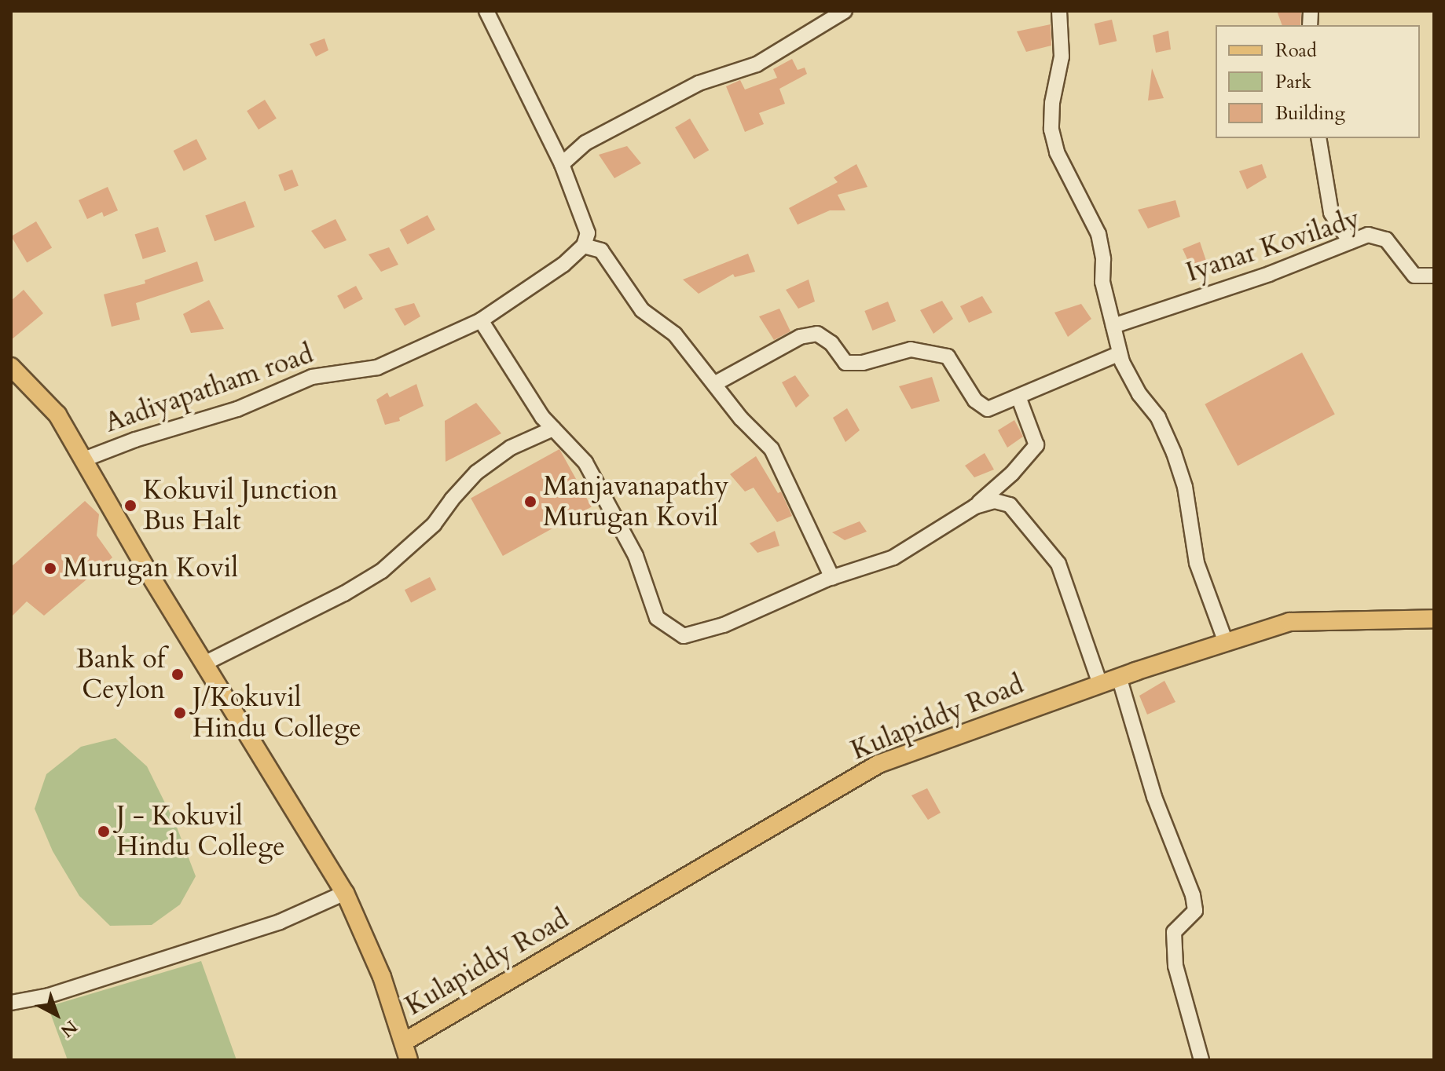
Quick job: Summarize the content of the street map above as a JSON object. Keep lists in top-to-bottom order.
{
  "streets": {
    "main road": ["Kulapiddy Road"],
    "street": ["Iyanar Kovilady", "Aadiyapatham road"]
  },
  "places": [
    "Manjavanapathy Murugan Kovil",
    "Kokuvil Junction Bus Halt",
    "Murugan Kovil",
    "Bank of Ceylon",
    "J/Kokuvil Hindu College",
    "J - Kokuvil Hindu College"
  ],
  "legend": ["Road", "Park", "Building"],
  "north": "bottom right"
}
